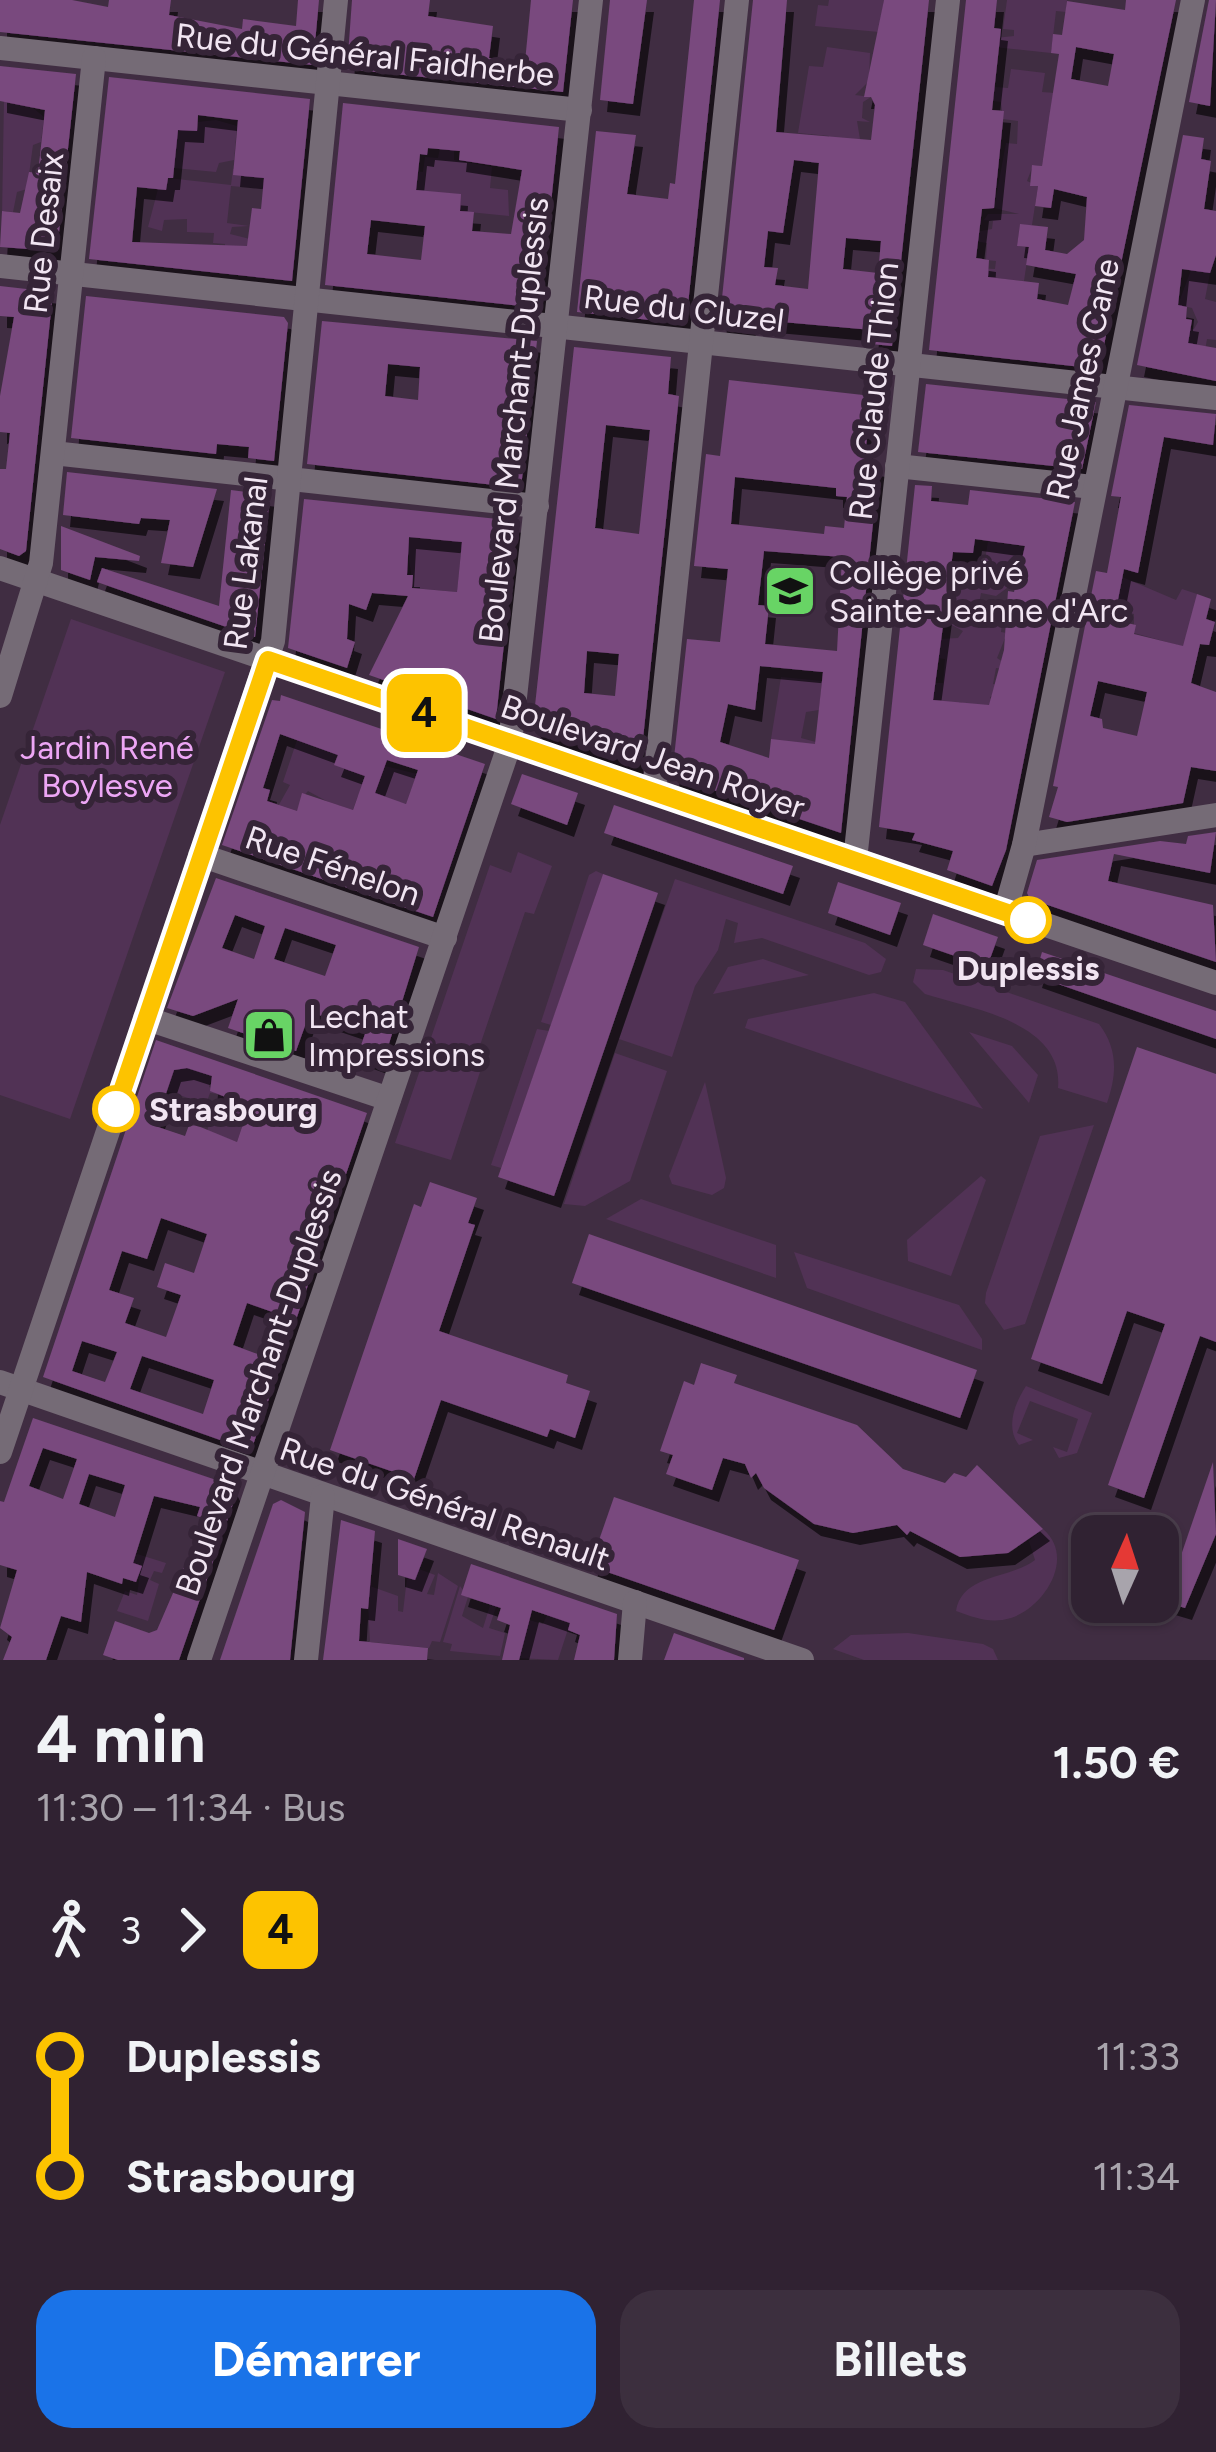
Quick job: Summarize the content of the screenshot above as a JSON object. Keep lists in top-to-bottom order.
{
  "streets": {
    "street": [
      "Rue du Général Faidherbe",
      "Rue Desaix",
      "Rue du Cluzel",
      "Rue James Cane",
      "Rue Claude Thion",
      "Boulevard Marchant-Duplessis",
      "Rue Lakanal",
      "Boulevard Jean Royer",
      "Rue Fénelon",
      "Rue du Général Renault"
    ]
  },
  "crossings": [
    ["Rue du Général Faidherbe", "Rue Desaix"],
    ["Rue du Général Faidherbe", "Boulevard Marchant-Duplessis"],
    ["Rue du Général Faidherbe", "Rue Lakanal"],
    ["Rue Desaix", "Rue du Cluzel"],
    ["Rue Desaix", "Boulevard Jean Royer"],
    ["Rue du Cluzel", "Rue James Cane"],
    ["Rue du Cluzel", "Rue Claude Thion"],
    ["Rue du Cluzel", "Boulevard Marchant-Duplessis"],
    ["Rue du Cluzel", "Rue Lakanal"],
    ["Rue James Cane", "Boulevard Jean Royer"],
    ["Rue Claude Thion", "Boulevard Jean Royer"],
    ["Boulevard Marchant-Duplessis", "Boulevard Jean Royer"],
    ["Boulevard Marchant-Duplessis", "Rue Fénelon"],
    ["Boulevard Marchant-Duplessis", "Rue du Général Renault"],
    ["Rue Lakanal", "Boulevard Jean Royer"],
    ["Rue Lakanal", "Rue Fénelon"],
    ["Rue Lakanal", "Rue du Général Renault"]
  ],
  "parks": ["Jardin René Boylesve"],
  "places": {
    "school or university": ["Collège privé Sainte-Jeanne d'Arc"],
    "other": ["Duplessis", "Strasbourg"],
    "shop": ["Lechat Impressions"]
  },
  "lines": ["bus line 4"],
  "north": "top",
  "page": {
    "on_map": "4",
    "heading": ["4 min", "11:30 – 11:34 · Bus", "1.50 €"],
    "legs": ["3", "4"],
    "list": [
      {
        "name": "Duplessis",
        "value": "11:33"
      },
      {
        "name": "Strasbourg",
        "value": "11:34"
      }
    ],
    "buttons": ["Démarrer", "Billets"]
  }
}
